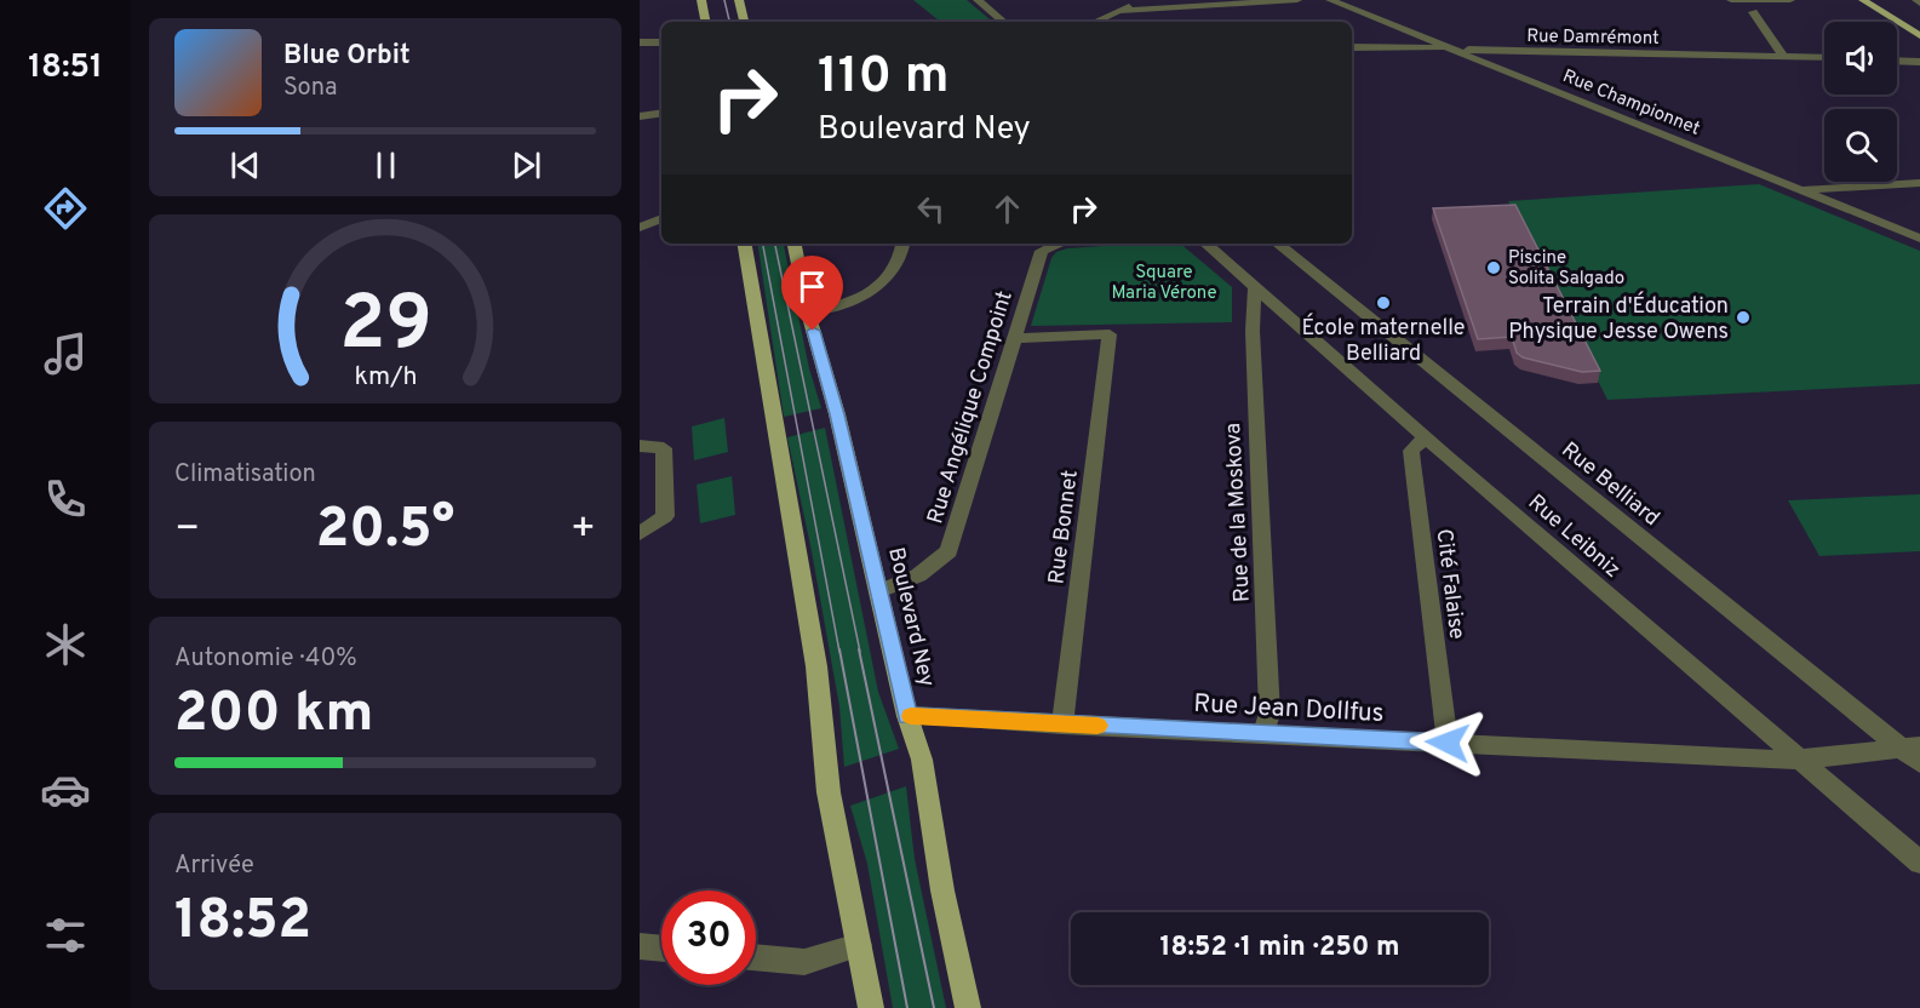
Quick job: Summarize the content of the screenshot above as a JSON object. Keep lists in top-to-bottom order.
{
  "streets": {
    "main road": ["Boulevard Ney"],
    "street": [
      "Rue Damrémont",
      "Rue Championnet",
      "Rue Angélique Compoint",
      "Rue Belliard",
      "Rue de la Moskova",
      "Rue Bonnet",
      "Rue Leibniz",
      "Cité Falaise",
      "Rue Jean Dollfus"
    ]
  },
  "crossings": [
    ["Rue Damrémont", "Rue Championnet"],
    ["Rue Angélique Compoint", "Rue Bonnet"],
    ["Rue Angélique Compoint", "Boulevard Ney"],
    ["Rue Belliard", "Rue Jean Dollfus"],
    ["Rue de la Moskova", "Rue Leibniz"],
    ["Rue de la Moskova", "Rue Jean Dollfus"],
    ["Rue Bonnet", "Rue Jean Dollfus"],
    ["Rue Leibniz", "Cité Falaise"],
    ["Rue Leibniz", "Rue Jean Dollfus"],
    ["Cité Falaise", "Rue Jean Dollfus"],
    ["Boulevard Ney", "Rue Jean Dollfus"]
  ],
  "parks": ["Square Maria Vérone"],
  "places": ["Piscine Solita Salgado", "École maternelle Belliard", "Terrain d'Éducation Physique Jesse Owens"],
  "page": {
    "tabs": "18:51",
    "turn": ["110 m", "Boulevard Ney"],
    "song": ["Blue Orbit", "Sona"],
    "tile": [
      "Climatisation",
      ["Autonomie · 40%", "200 km"],
      ["Arrivée", "18:52"]
    ],
    "heat": ["−", "20.5°", "+"],
    "limit": "30",
    "trip": "18:52 · 1 min · 250 m",
    "gauge": ["29", "km/h"]
  }
}
